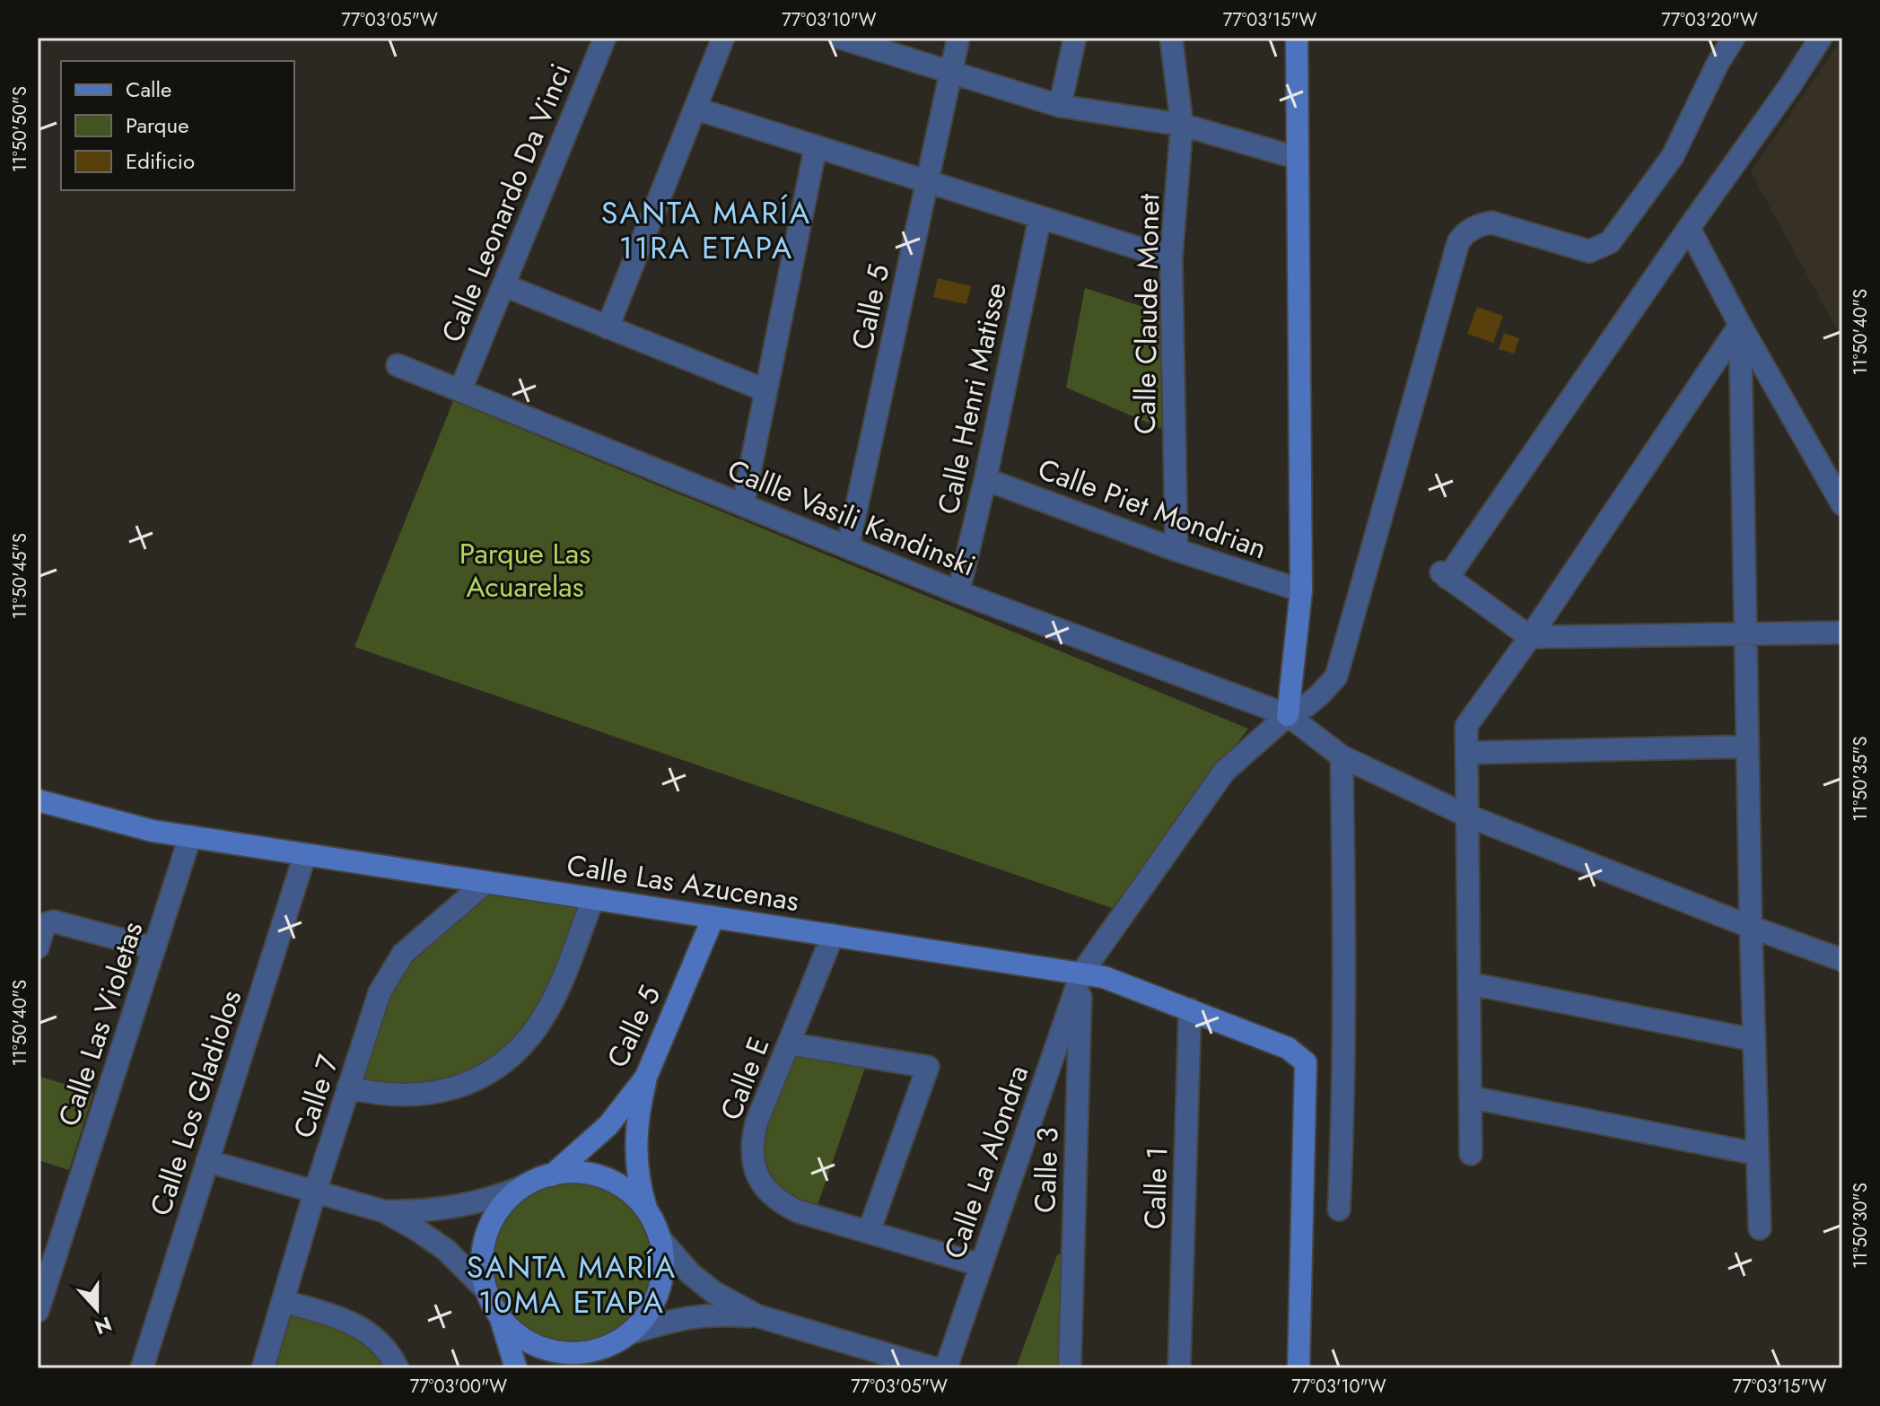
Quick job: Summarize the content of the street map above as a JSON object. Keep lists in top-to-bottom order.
{
  "streets": {
    "street": [
      "Calle Leonardo Da Vinci",
      "Calle 5",
      "Calle Claude Monet",
      "Calle Henri Matisse",
      "Calle Piet Mondrian",
      "Callle Vasili Kandinski",
      "Calle Las Azucenas",
      "Calle Las Violetas",
      "Calle E",
      "Calle 7",
      "Calle Los Gladiolos",
      "Calle La Alondra",
      "Calle 3",
      "Calle 1"
    ]
  },
  "crossings": [
    ["Calle Leonardo Da Vinci", "Callle Vasili Kandinski"],
    ["Calle 5", "Callle Vasili Kandinski"],
    ["Calle 5", "Calle Las Azucenas"],
    ["Calle Claude Monet", "Calle Piet Mondrian"],
    ["Calle Henri Matisse", "Calle Piet Mondrian"],
    ["Calle Henri Matisse", "Callle Vasili Kandinski"],
    ["Callle Vasili Kandinski", "Calle La Alondra"],
    ["Calle Las Azucenas", "Calle Las Violetas"],
    ["Calle Las Azucenas", "Calle E"],
    ["Calle Las Azucenas", "Calle 7"],
    ["Calle Las Azucenas", "Calle Los Gladiolos"],
    ["Calle Las Azucenas", "Calle La Alondra"],
    ["Calle Las Azucenas", "Calle 3"],
    ["Calle Las Azucenas", "Calle 1"],
    ["Calle E", "Calle La Alondra"],
    ["Calle La Alondra", "Calle 3"]
  ],
  "districts": ["SANTA MARÍA 11RA ETAPA", "SANTA MARÍA 10MA ETAPA"],
  "parks": ["Parque Las Acuarelas"],
  "legend": ["Calle", "Parque", "Edificio"],
  "north": "bottom",
  "coordinates": [
    "77°03'05\"W",
    "77°03'10\"W",
    "77°03'15\"W",
    "77°03'20\"W",
    "11°50'50\"S",
    "11°50'40\"S",
    "11°50'45\"S",
    "11°50'35\"S",
    "11°50'30\"S",
    "77°03'00\"W"
  ]
}
